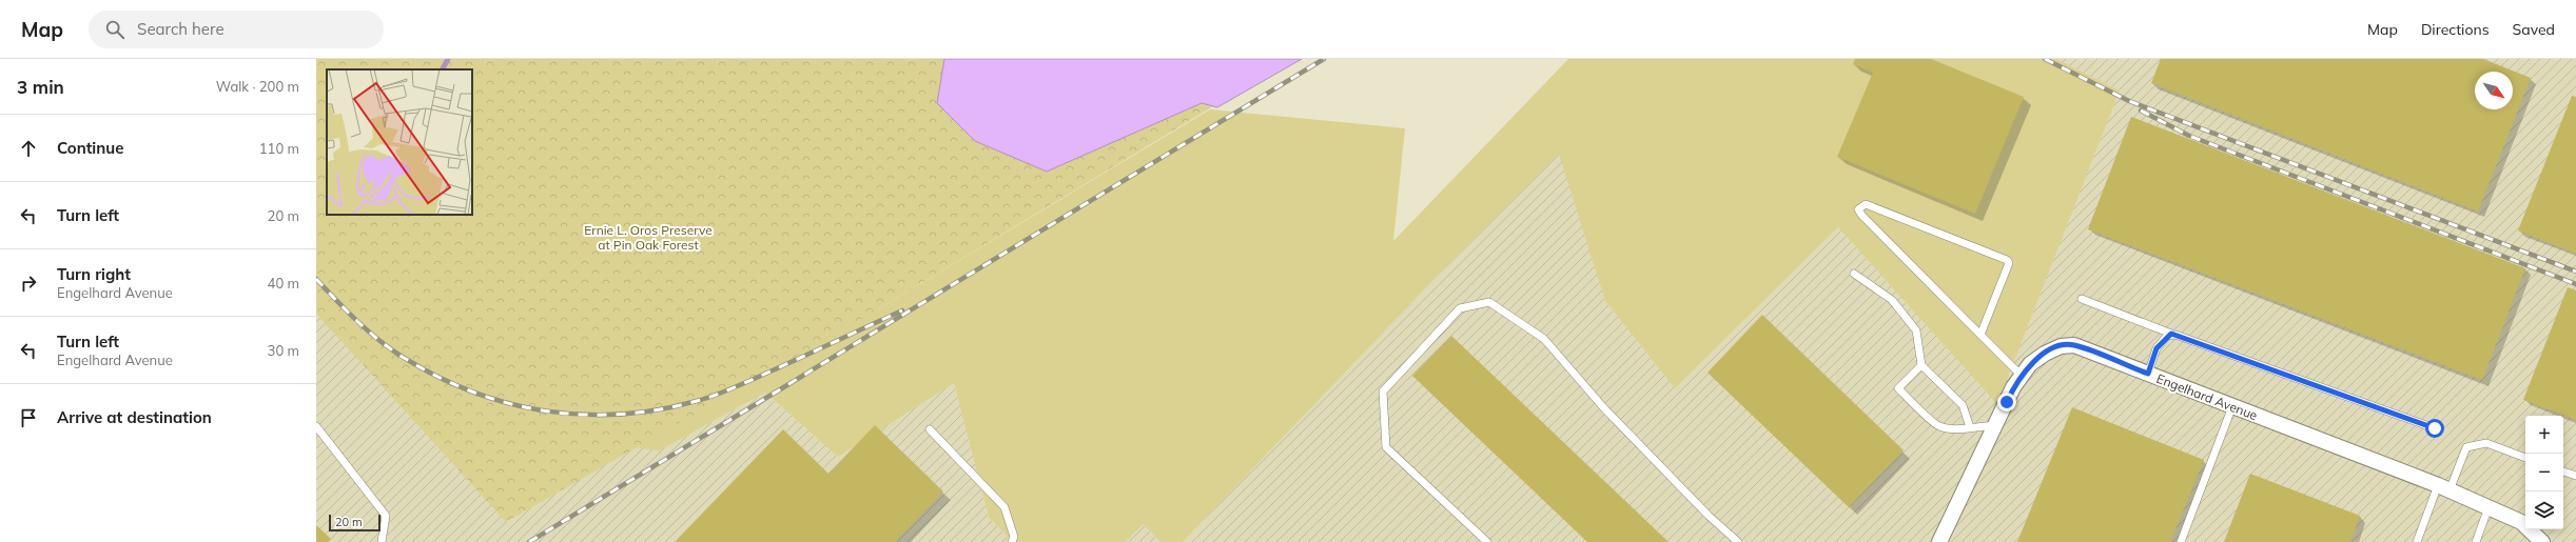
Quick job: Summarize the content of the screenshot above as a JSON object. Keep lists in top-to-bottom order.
{
  "streets": {
    "street": ["Engelhard Avenue"]
  },
  "parks": ["Ernie L. Oros Preserve at Pin Oak Forest"],
  "scale_bar": "20 m",
  "north": "bottom right",
  "page": {
    "header": "Map",
    "search": "Search here",
    "nav": ["Map", "Directions", "Saved"],
    "heading": ["3 min", "Walk · 200 m"],
    "list": [
      ["Continue", "110 m"],
      ["Turn left", "20 m"],
      ["Turn right", "Engelhard Avenue", "40 m"],
      ["Turn left", "Engelhard Avenue", "30 m"],
      "Arrive at destination"
    ],
    "map_buttons": ["+", "−"],
    "scale": "20 m"
  }
}
